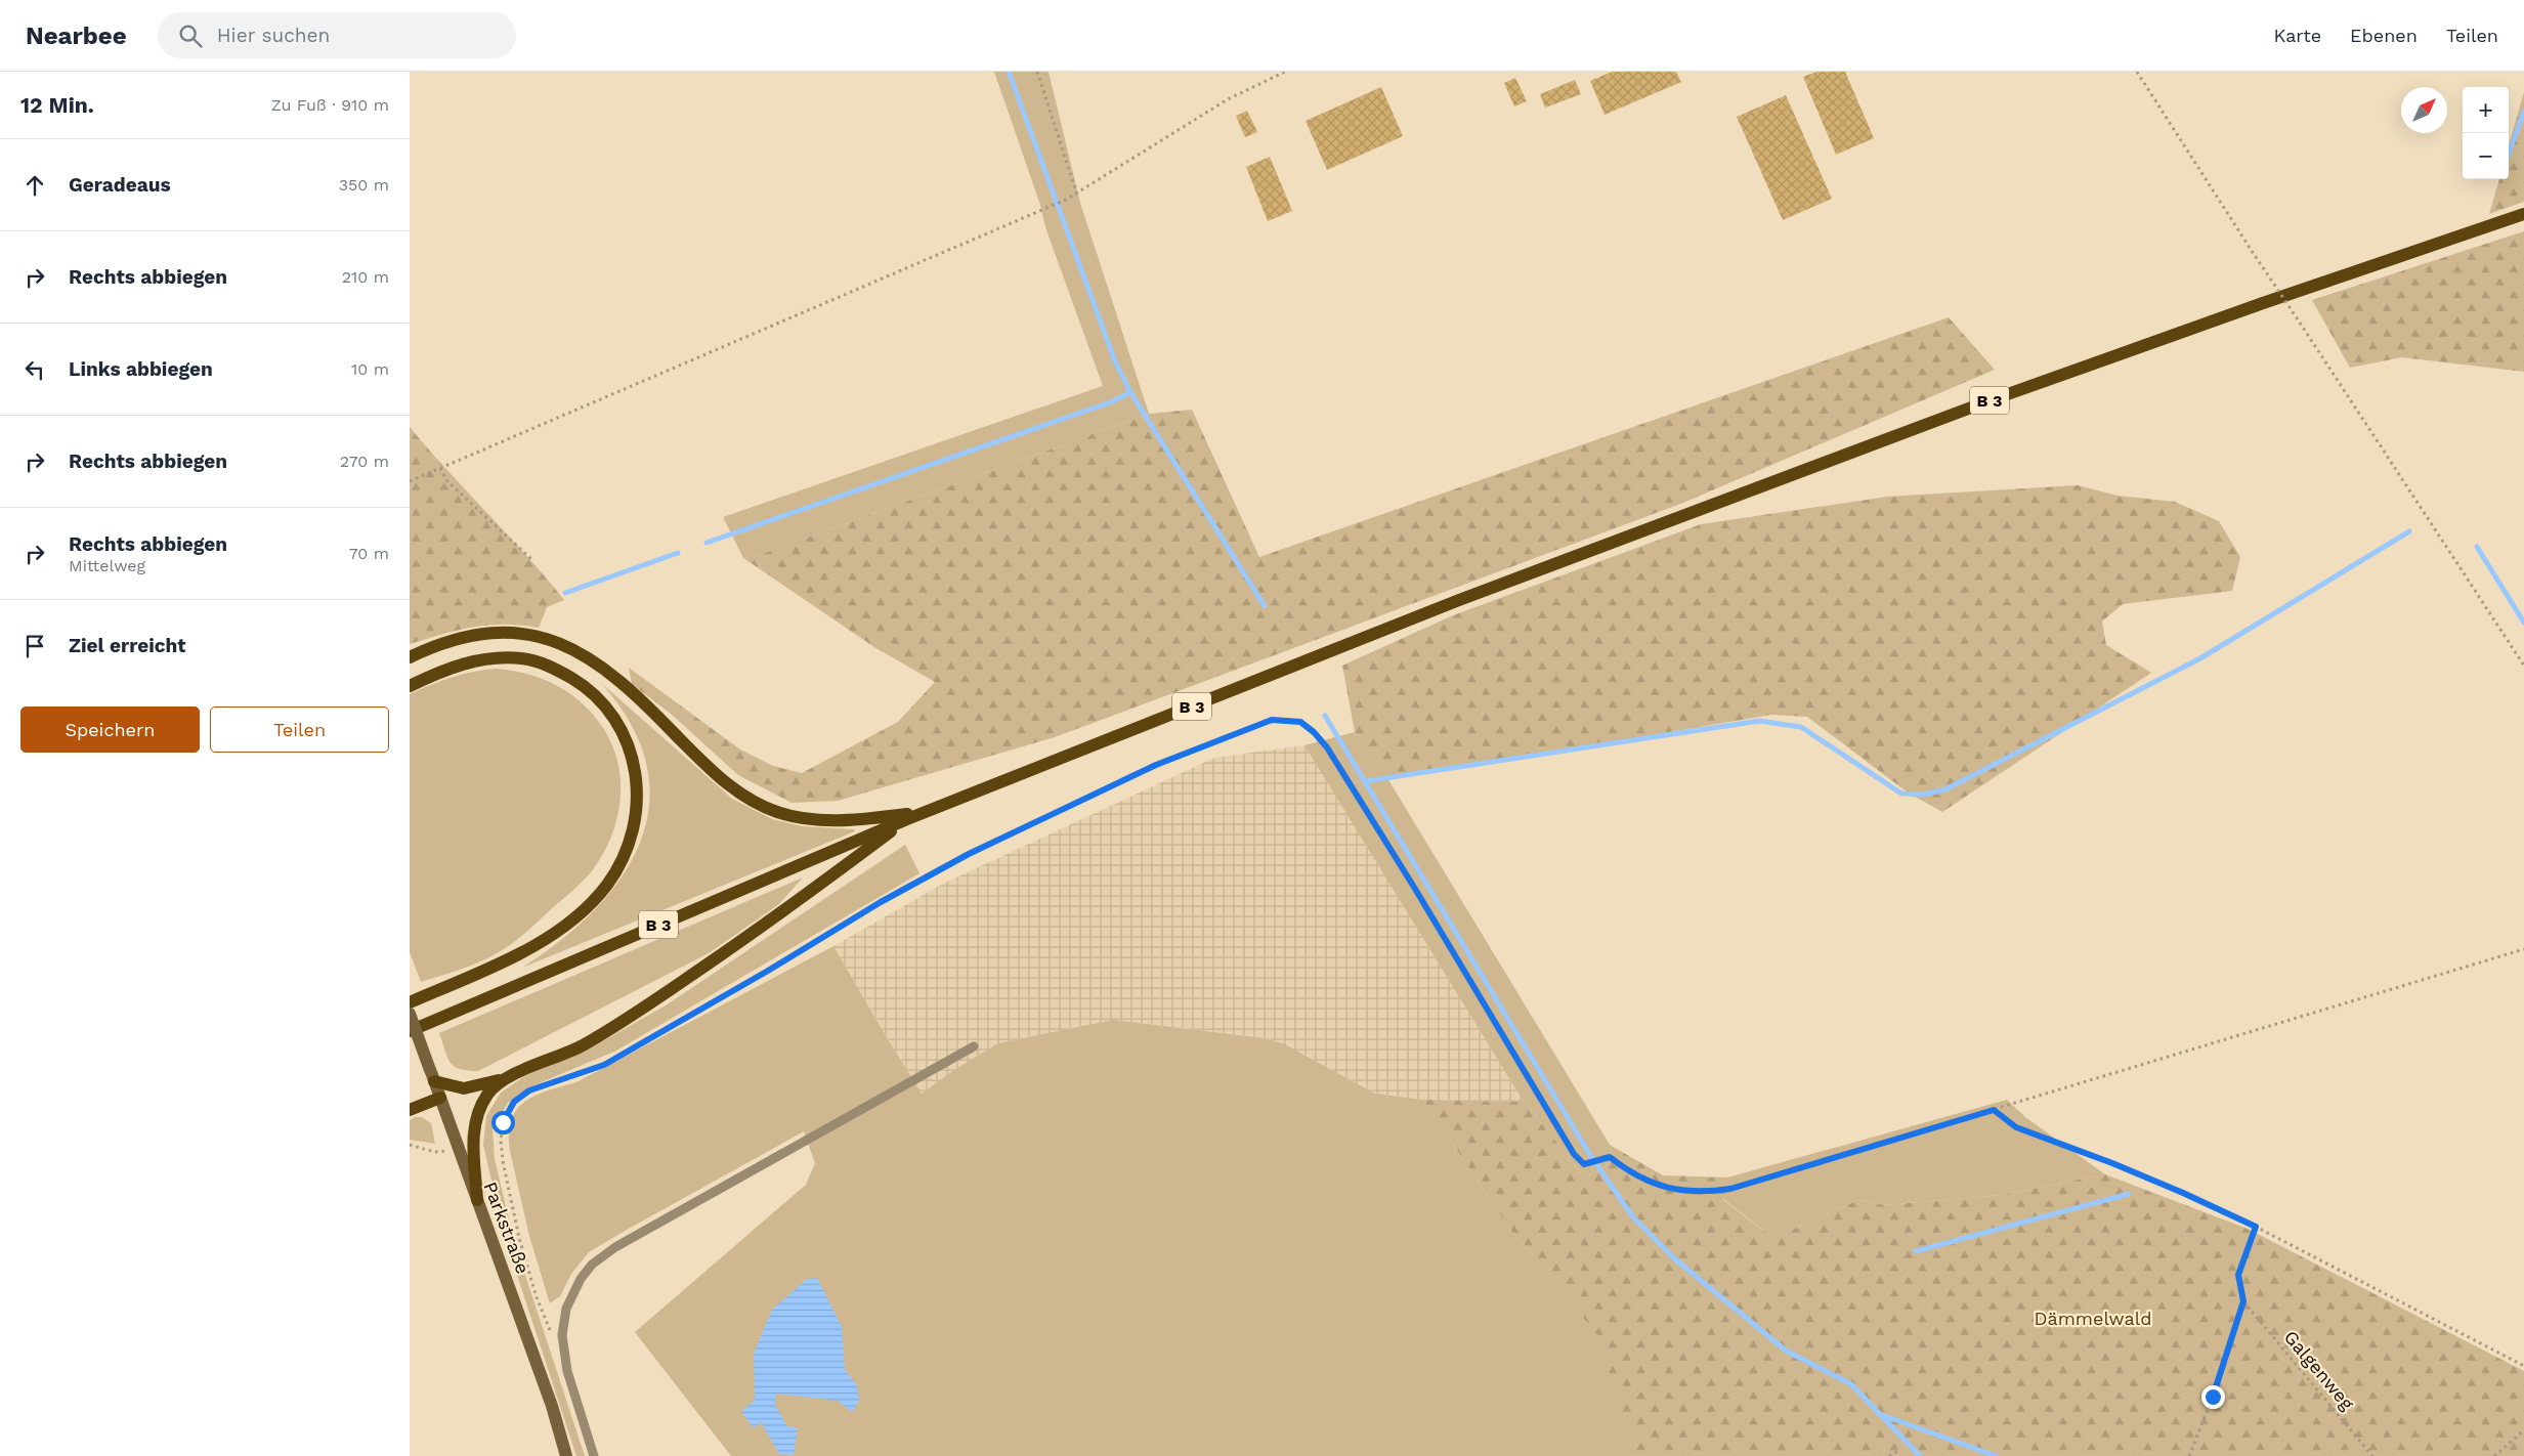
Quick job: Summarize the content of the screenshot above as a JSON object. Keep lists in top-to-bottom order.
{
  "streets": {
    "main road": ["B 3"],
    "street": ["Parkstraße"],
    "path": ["Galgenweg"]
  },
  "parks": ["Dämmelwald"],
  "north": "top right",
  "page": {
    "header": "Nearbee",
    "search": "Hier suchen",
    "nav": ["Karte", "Ebenen", "Teilen"],
    "heading": ["12 Min.", "Zu Fuß · 910 m"],
    "map_buttons": ["+", "−"],
    "list": [
      ["Geradeaus", "350 m"],
      ["Rechts abbiegen", "210 m"],
      ["Links abbiegen", "10 m"],
      ["Rechts abbiegen", "270 m"],
      ["Rechts abbiegen", "Mittelweg", "70 m"],
      "Ziel erreicht"
    ],
    "buttons": ["Speichern", "Teilen"]
  }
}
